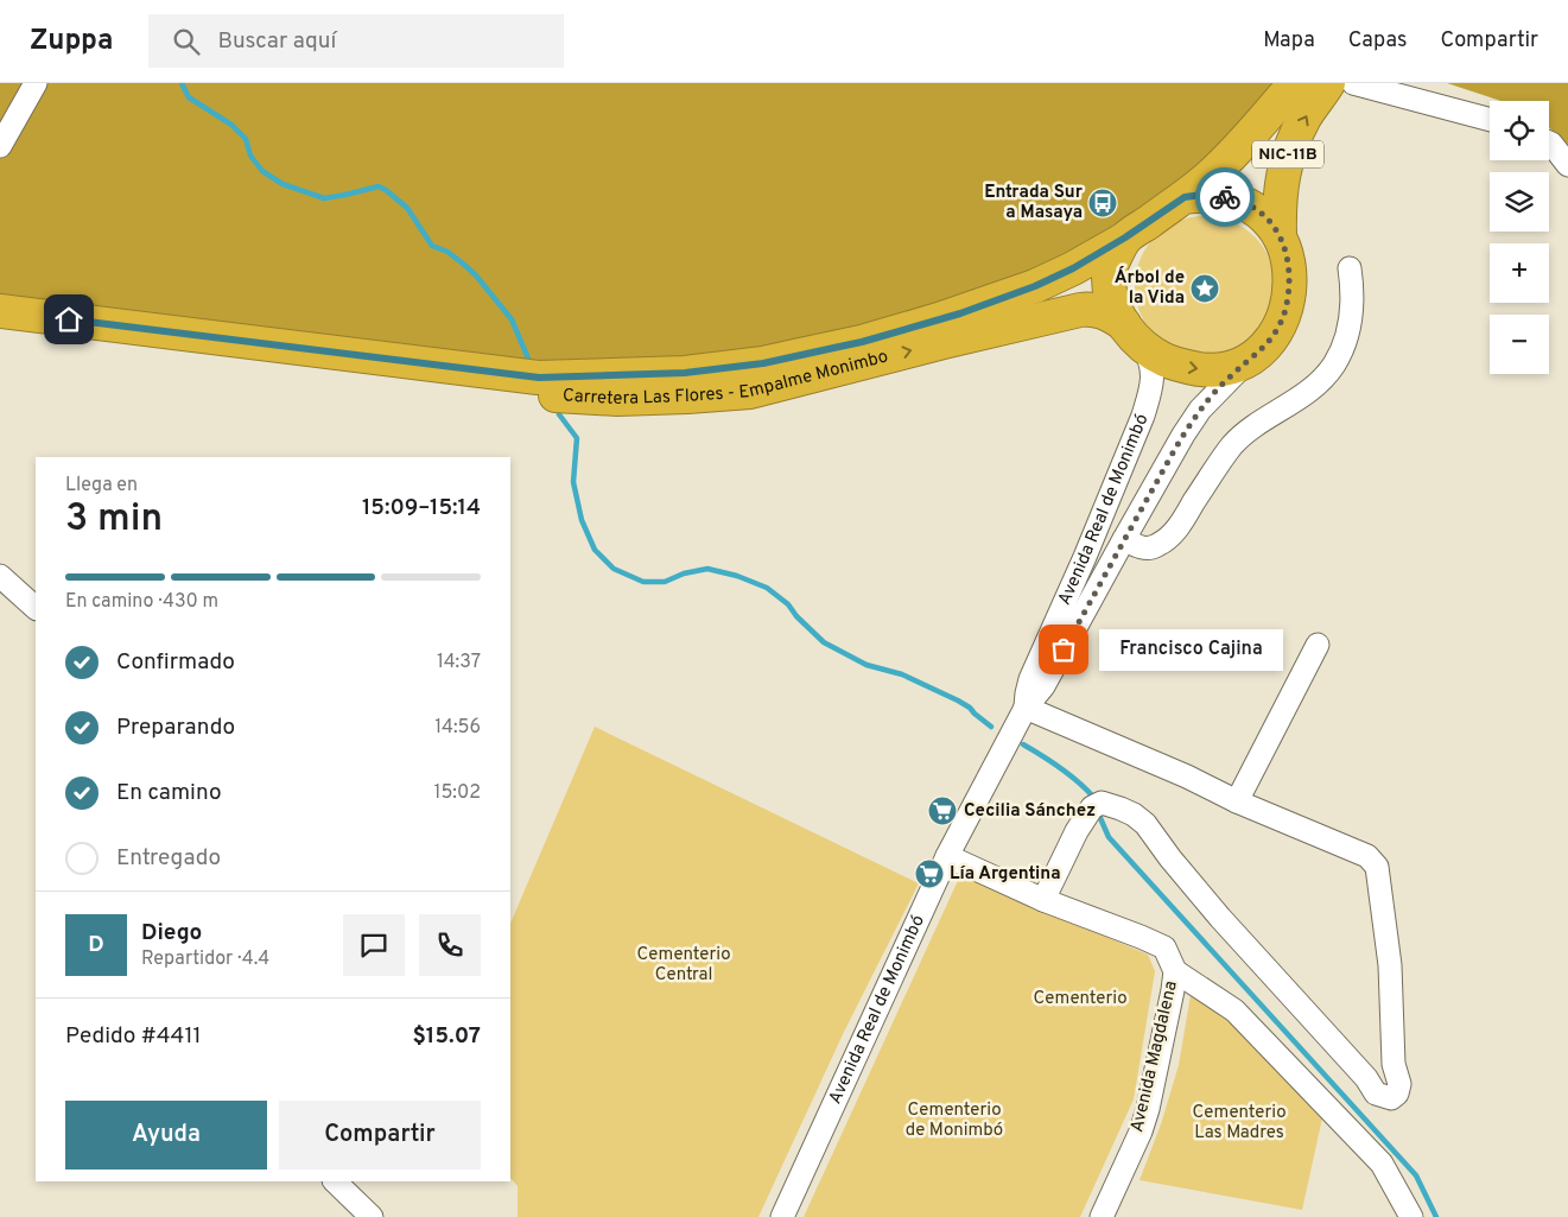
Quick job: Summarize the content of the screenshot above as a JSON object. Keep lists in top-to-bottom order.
{
  "streets": {
    "highway": ["NIC-11B", "Carretera Las Flores - Empalme Monimbo"],
    "street": ["Avenida Real de Monimbó", "Avenida Magdalena"]
  },
  "crossings": [
    ["NIC-11B", "Carretera Las Flores - Empalme Monimbo"],
    ["NIC-11B", "Avenida Real de Monimbó"],
    ["Carretera Las Flores - Empalme Monimbo", "Avenida Real de Monimbó"],
    ["Avenida Real de Monimbó", "Avenida Magdalena"]
  ],
  "parks": [
    "Cementerio Central",
    "Cementerio",
    "Cementerio de Monimbó",
    "Cementerio Las Madres"
  ],
  "places": {
    "bus stop": ["Entrada Sur a Masaya"],
    "place": ["Árbol de la Vida"],
    "other": ["Francisco Cajina"],
    "supermarket": ["Cecilia Sánchez", "Lía Argentina"]
  },
  "page": {
    "header": "Zuppa",
    "search": "Buscar aquí",
    "nav": ["Mapa", "Capas", "Compartir"],
    "map_buttons": ["+", "−"],
    "heading": ["3 min", "Llega en", "15:09–15:14"],
    "panel": [
      "Diego",
      "Repartidor · 4.4",
      "Pedido #4411",
      "$15.07"
    ],
    "bar": "En camino · 430 m",
    "bubble": "Francisco Cajina",
    "list": [
      ["Confirmado", "14:37"],
      ["Preparando", "14:56"],
      ["En camino", "15:02"],
      "Entregado"
    ],
    "round": "D",
    "buttons": ["Ayuda", "Compartir"]
  }
}
